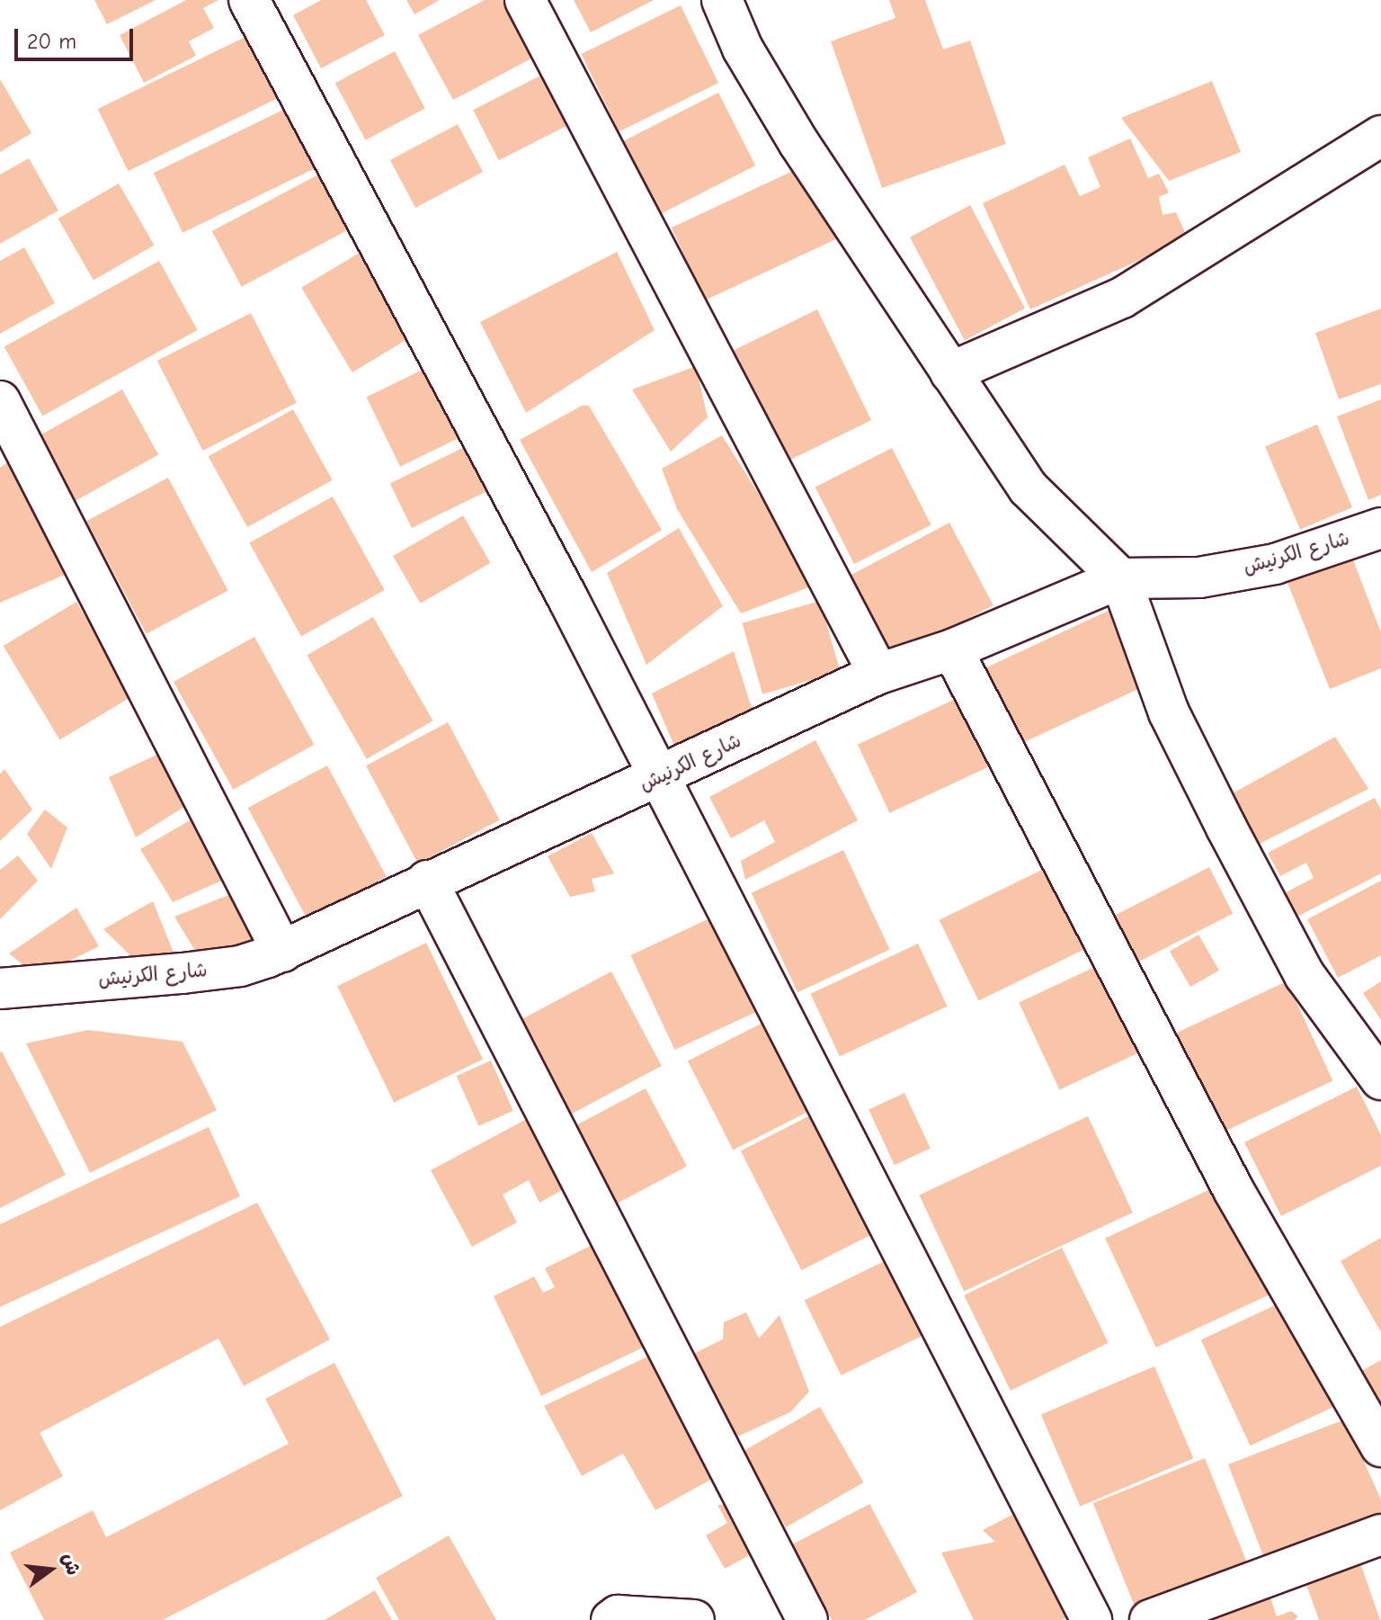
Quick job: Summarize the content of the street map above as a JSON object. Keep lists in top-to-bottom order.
{
  "streets": {
    "street": ["شارع الكرنيش"]
  },
  "scale_bar": "20 m",
  "north": "right"
}
